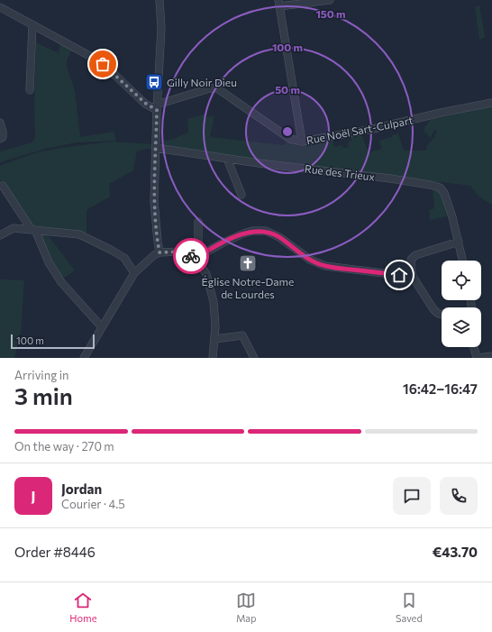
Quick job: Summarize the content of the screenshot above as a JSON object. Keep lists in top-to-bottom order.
{
  "streets": {
    "street": ["Rue Noël Sart-Culpart", "Rue des Trieux"]
  },
  "places": {
    "bus stop": ["Gilly Noir Dieu"],
    "church": ["Église Notre-Dame de Lourdes"]
  },
  "scale_bar": "100 m",
  "page": {
    "scale": "100 m",
    "heading": ["3 min", "Arriving in", "16:42–16:47"],
    "panel": [
      "Jordan",
      "Courier · 4.5",
      "Order #8446",
      "€43.70"
    ],
    "bar": "On the way · 270 m",
    "round": "J",
    "tabs": ["Home", "Map", "Saved"]
  },
  "rings": ["150 m", "100 m", "50 m"]
}
